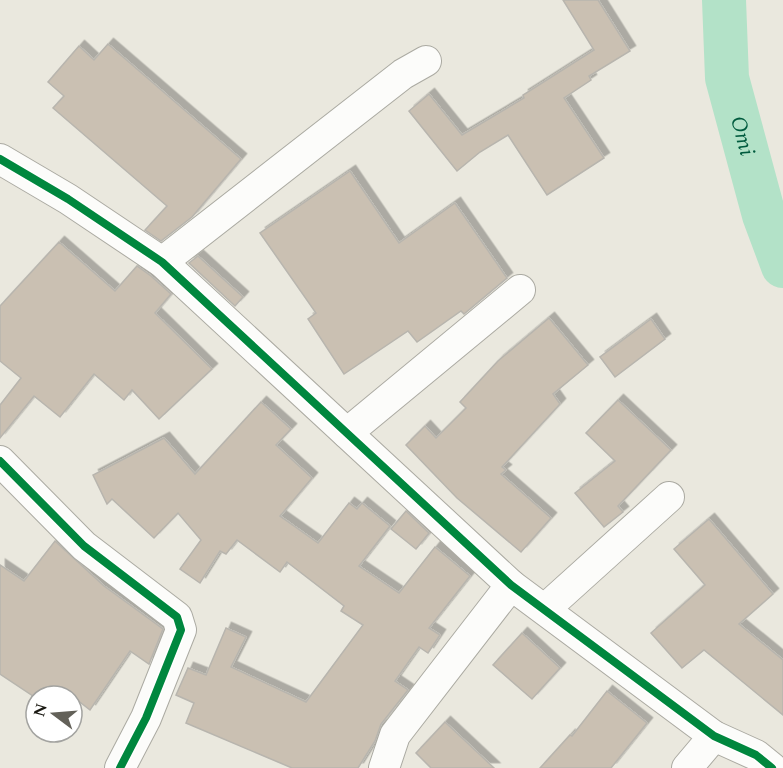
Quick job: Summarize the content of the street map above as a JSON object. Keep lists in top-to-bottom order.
{
  "water": ["Omi"],
  "north": "left"
}
